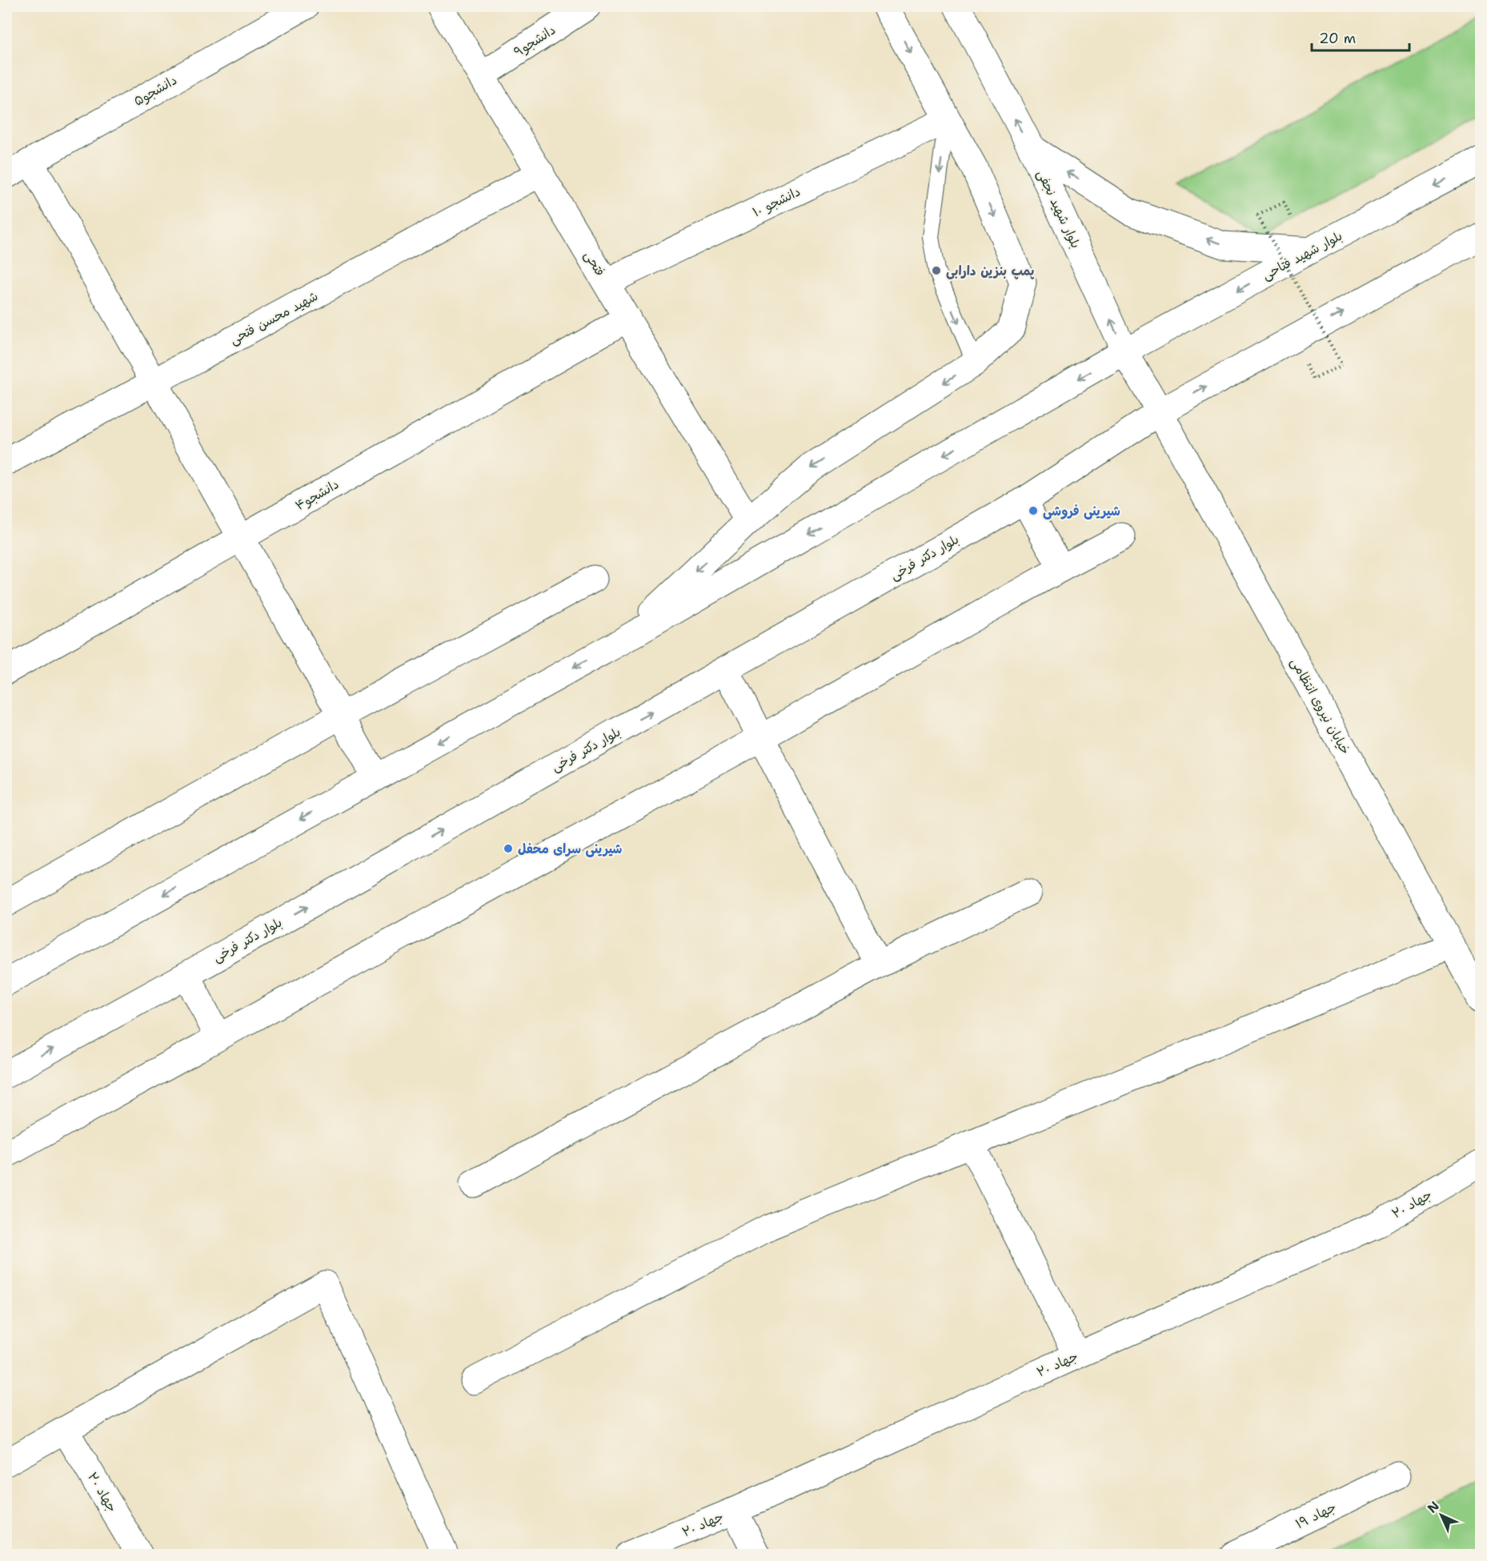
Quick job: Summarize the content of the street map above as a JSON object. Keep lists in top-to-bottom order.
{
  "streets": {
    "street": [
      "دانشجو۹",
      "دانشجو۵",
      "دانشجو ۱۰",
      "بلوار شهید نجفی",
      "بلوار شهید فتاحی",
      "فتحی",
      "شهید محسن فتحی",
      "دانشجو۴",
      "بلوار دکتر فرخی",
      "خیابان نیروی انتظامی",
      "جهاد ۲۰",
      "جهاد ۱۹"
    ]
  },
  "crossings": [
    ["دانشجو۹", "فتحی"],
    ["دانشجو ۱۰", "فتحی"],
    ["بلوار شهید نجفی", "بلوار شهید فتاحی"],
    ["بلوار شهید نجفی", "بلوار دکتر فرخی"],
    ["بلوار شهید نجفی", "خیابان نیروی انتظامی"],
    ["فتحی", "شهید محسن فتحی"],
    ["فتحی", "دانشجو۴"],
    ["بلوار دکتر فرخی", "خیابان نیروی انتظامی"]
  ],
  "one_way": ["بلوار شهید نجفی"],
  "places": ["پمپ بنزین دارابى", "شیرینی فروشی", "شیرینی سرای محفل"],
  "scale_bar": "20 m",
  "north": "top left"
}
